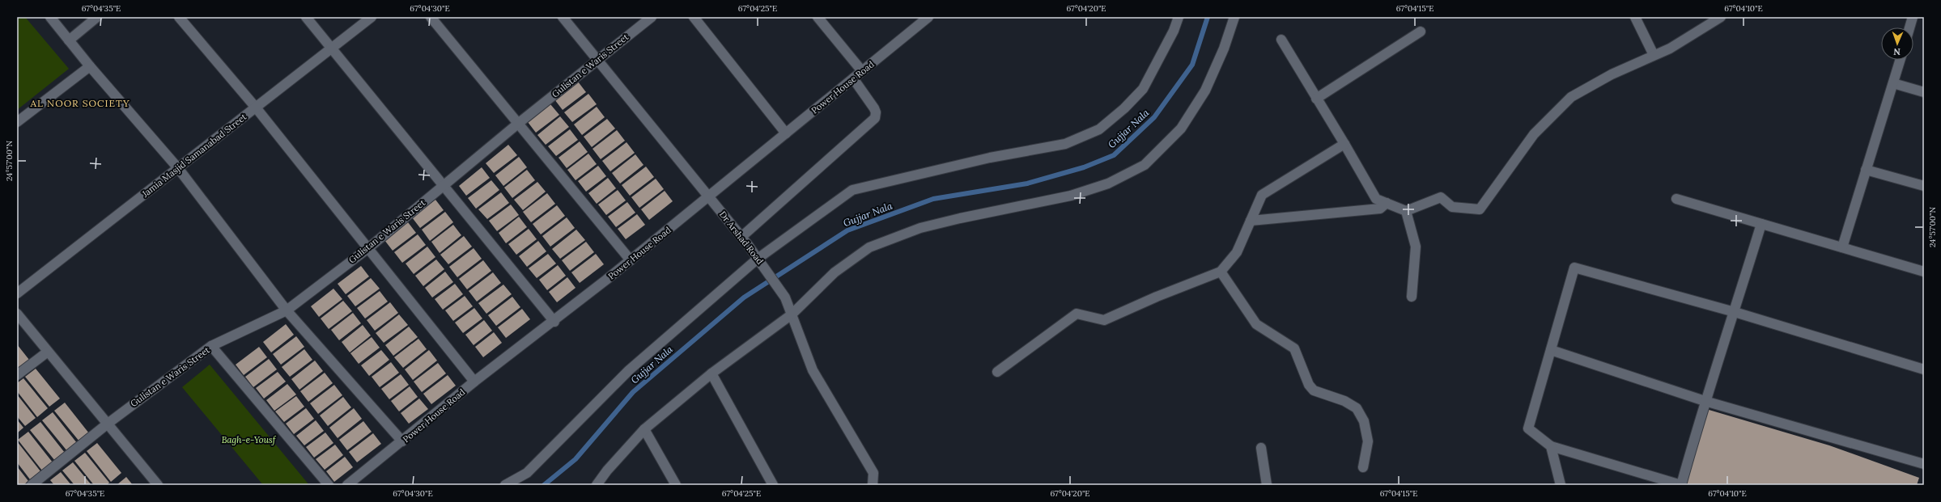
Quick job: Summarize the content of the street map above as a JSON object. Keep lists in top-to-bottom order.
{
  "streets": {
    "street": [
      "Gulistan e Waris Street",
      "Power House Road",
      "Jamia Masjid Samanabad Street",
      "Dr Arshad Road"
    ]
  },
  "crossings": [
    ["Gulistan e Waris Street", "Dr Arshad Road"],
    ["Power House Road", "Dr Arshad Road"]
  ],
  "districts": ["AL NOOR SOCIETY"],
  "water": ["Gujjar Nala"],
  "parks": ["Bagh-e-Yousf"],
  "north": "bottom",
  "coordinates": [
    "67°04'35\"E",
    "67°04'30\"E",
    "67°04'25\"E",
    "67°04'20\"E",
    "67°04'15\"E",
    "67°04'10\"E",
    "24°57'00\"N"
  ]
}
